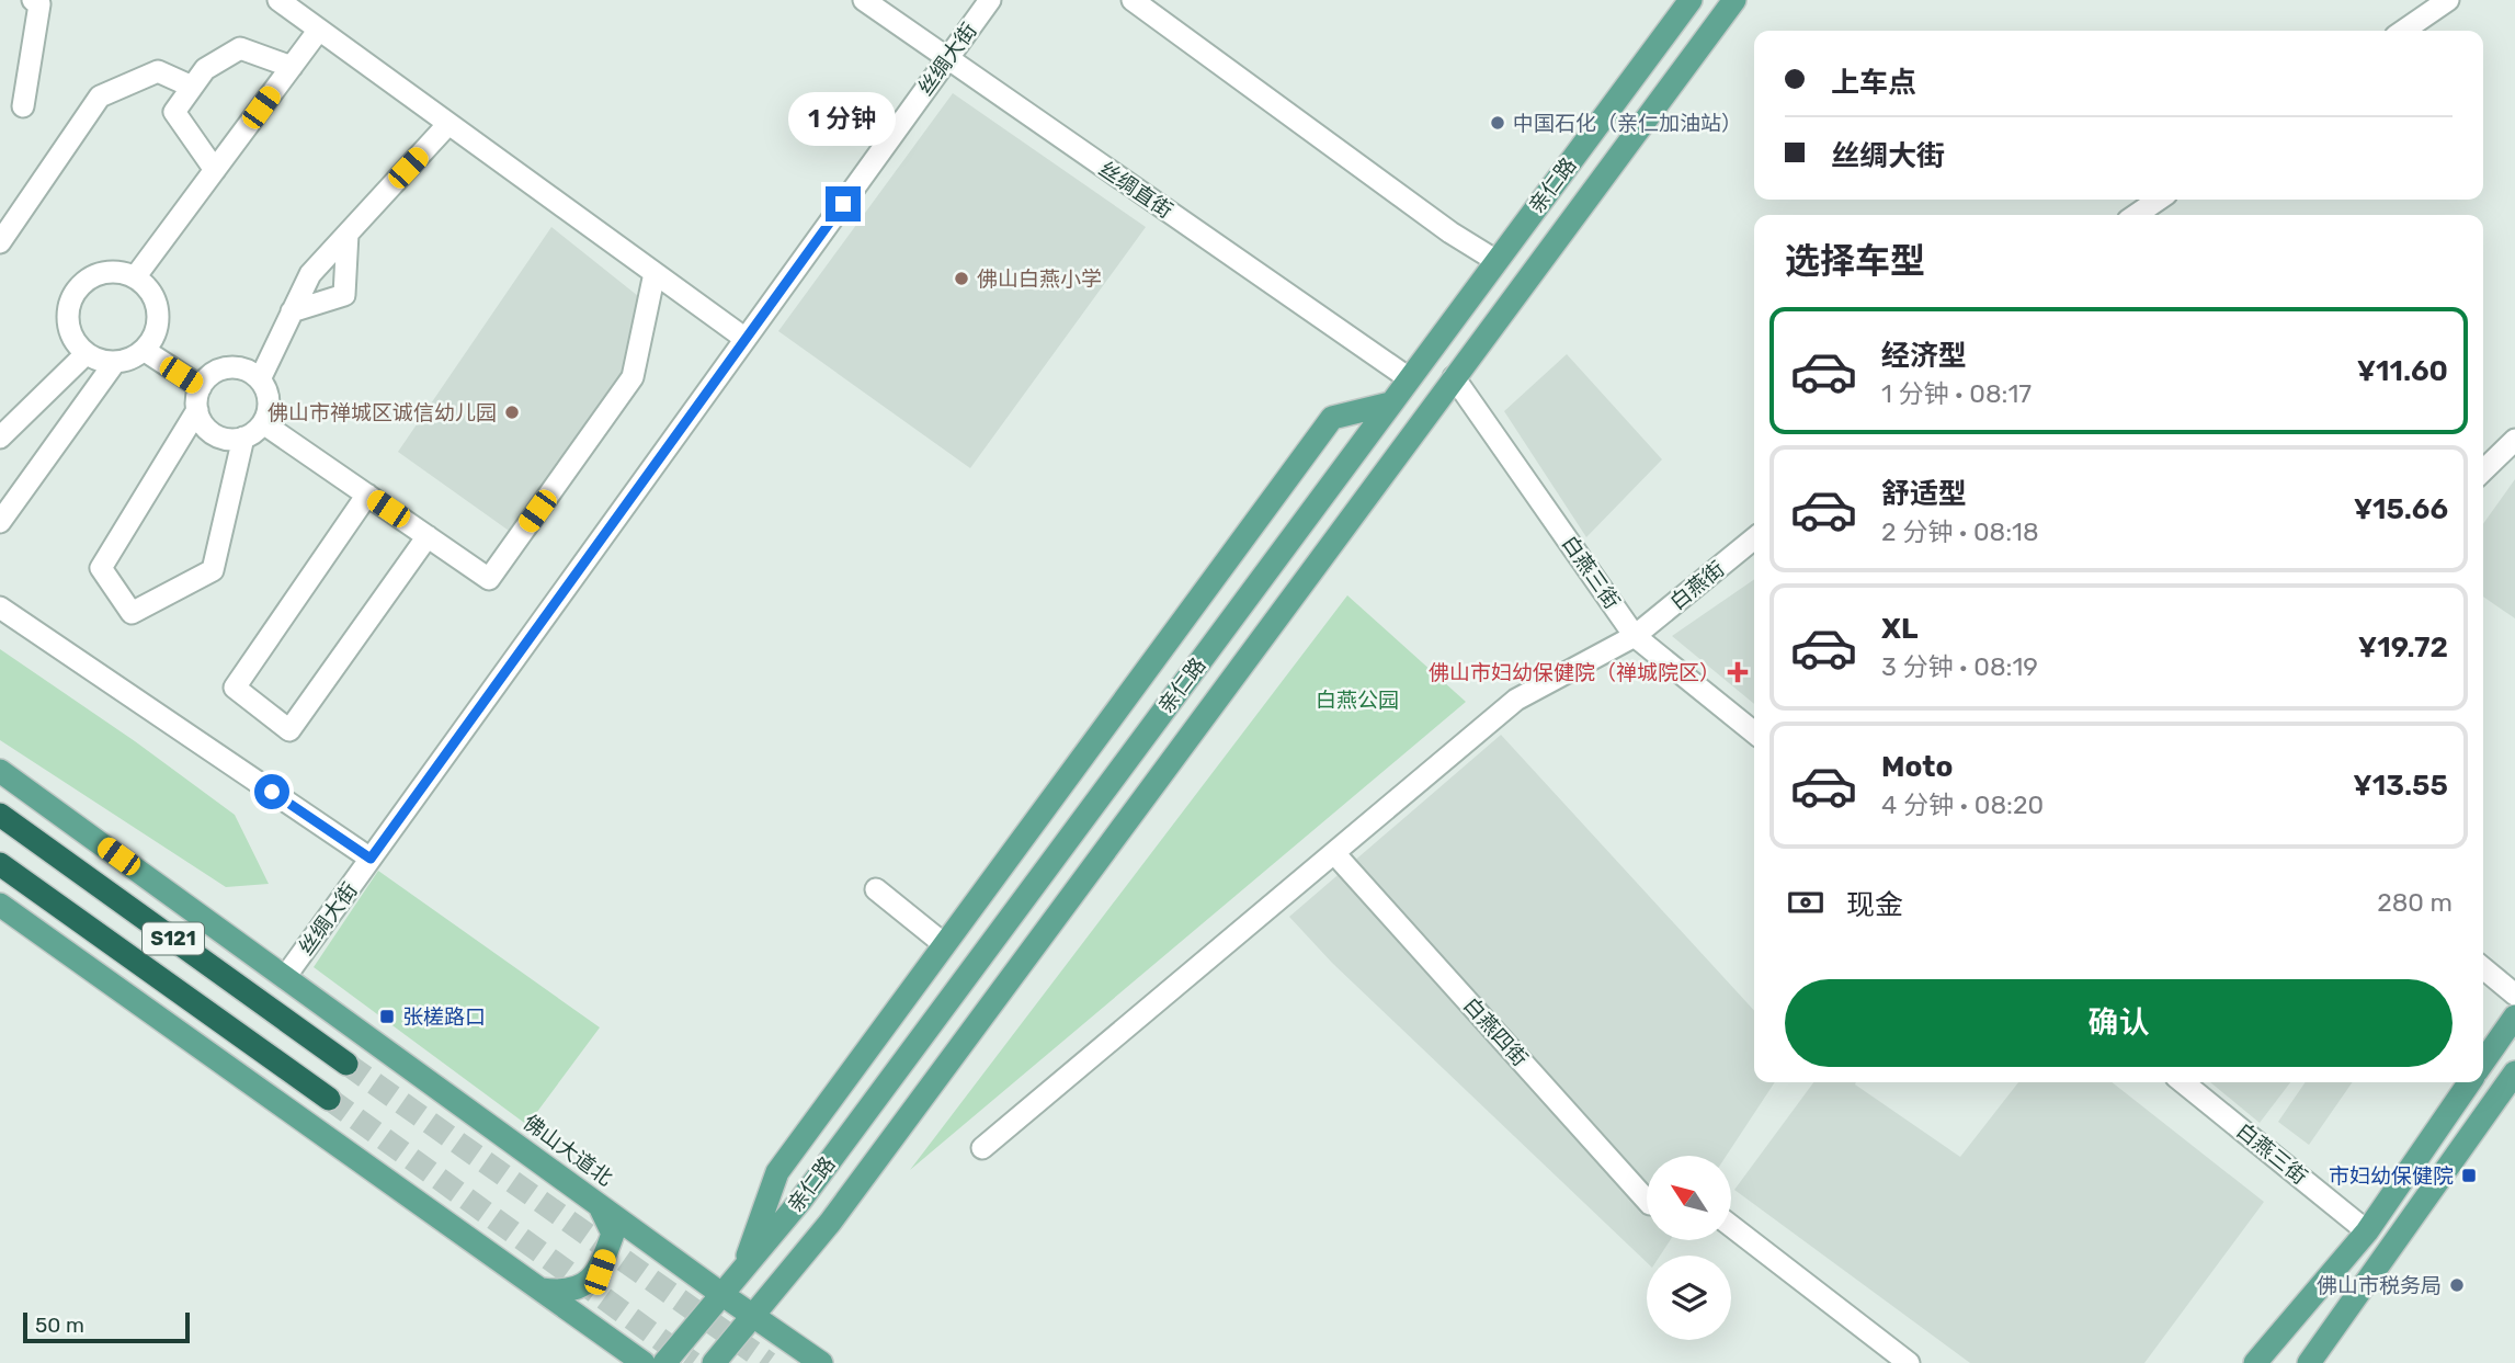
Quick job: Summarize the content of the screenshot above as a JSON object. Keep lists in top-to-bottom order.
{
  "streets": {
    "highway": ["S121"],
    "main road": ["亲仁路", "佛山大道北"],
    "street": [
      "丝绸大街",
      "丝绸直街",
      "白燕三街",
      "白燕街",
      "白燕四街"
    ]
  },
  "crossings": [
    ["丝绸大街", "丝绸直街"],
    ["丝绸大街", "佛山大道北"],
    ["亲仁路", "丝绸直街"],
    ["亲仁路", "白燕三街"],
    ["亲仁路", "佛山大道北"],
    ["白燕三街", "白燕街"],
    ["白燕街", "白燕四街"]
  ],
  "parks": ["白燕公园"],
  "places": {
    "other": [
      "中国石化（亲仁加油站）",
      "佛山白燕小学",
      "佛山市禅城区诚信幼儿园",
      "佛山市税务局"
    ],
    "health": ["佛山市妇幼保健院（禅城院区）"],
    "transit": ["张槎路口", "市妇幼保健院"]
  },
  "scale_bar": "50 m",
  "north": "top left",
  "page": {
    "banner": ["上车点", "丝绸大街"],
    "bubble": "1 分钟",
    "heading": "选择车型",
    "list": [
      {
        "name": "经济型",
        "note": "1 分钟 · 08:17",
        "value": "¥11.60"
      },
      {
        "name": "舒适型",
        "note": "2 分钟 · 08:18",
        "value": "¥15.66"
      },
      {
        "name": "XL",
        "note": "3 分钟 · 08:19",
        "value": "¥19.72"
      },
      {
        "name": "Moto",
        "note": "4 分钟 · 08:20",
        "value": "¥13.55"
      }
    ],
    "pay": ["现金", "280 m"],
    "buttons": "确认",
    "scale": "50 m"
  }
}
